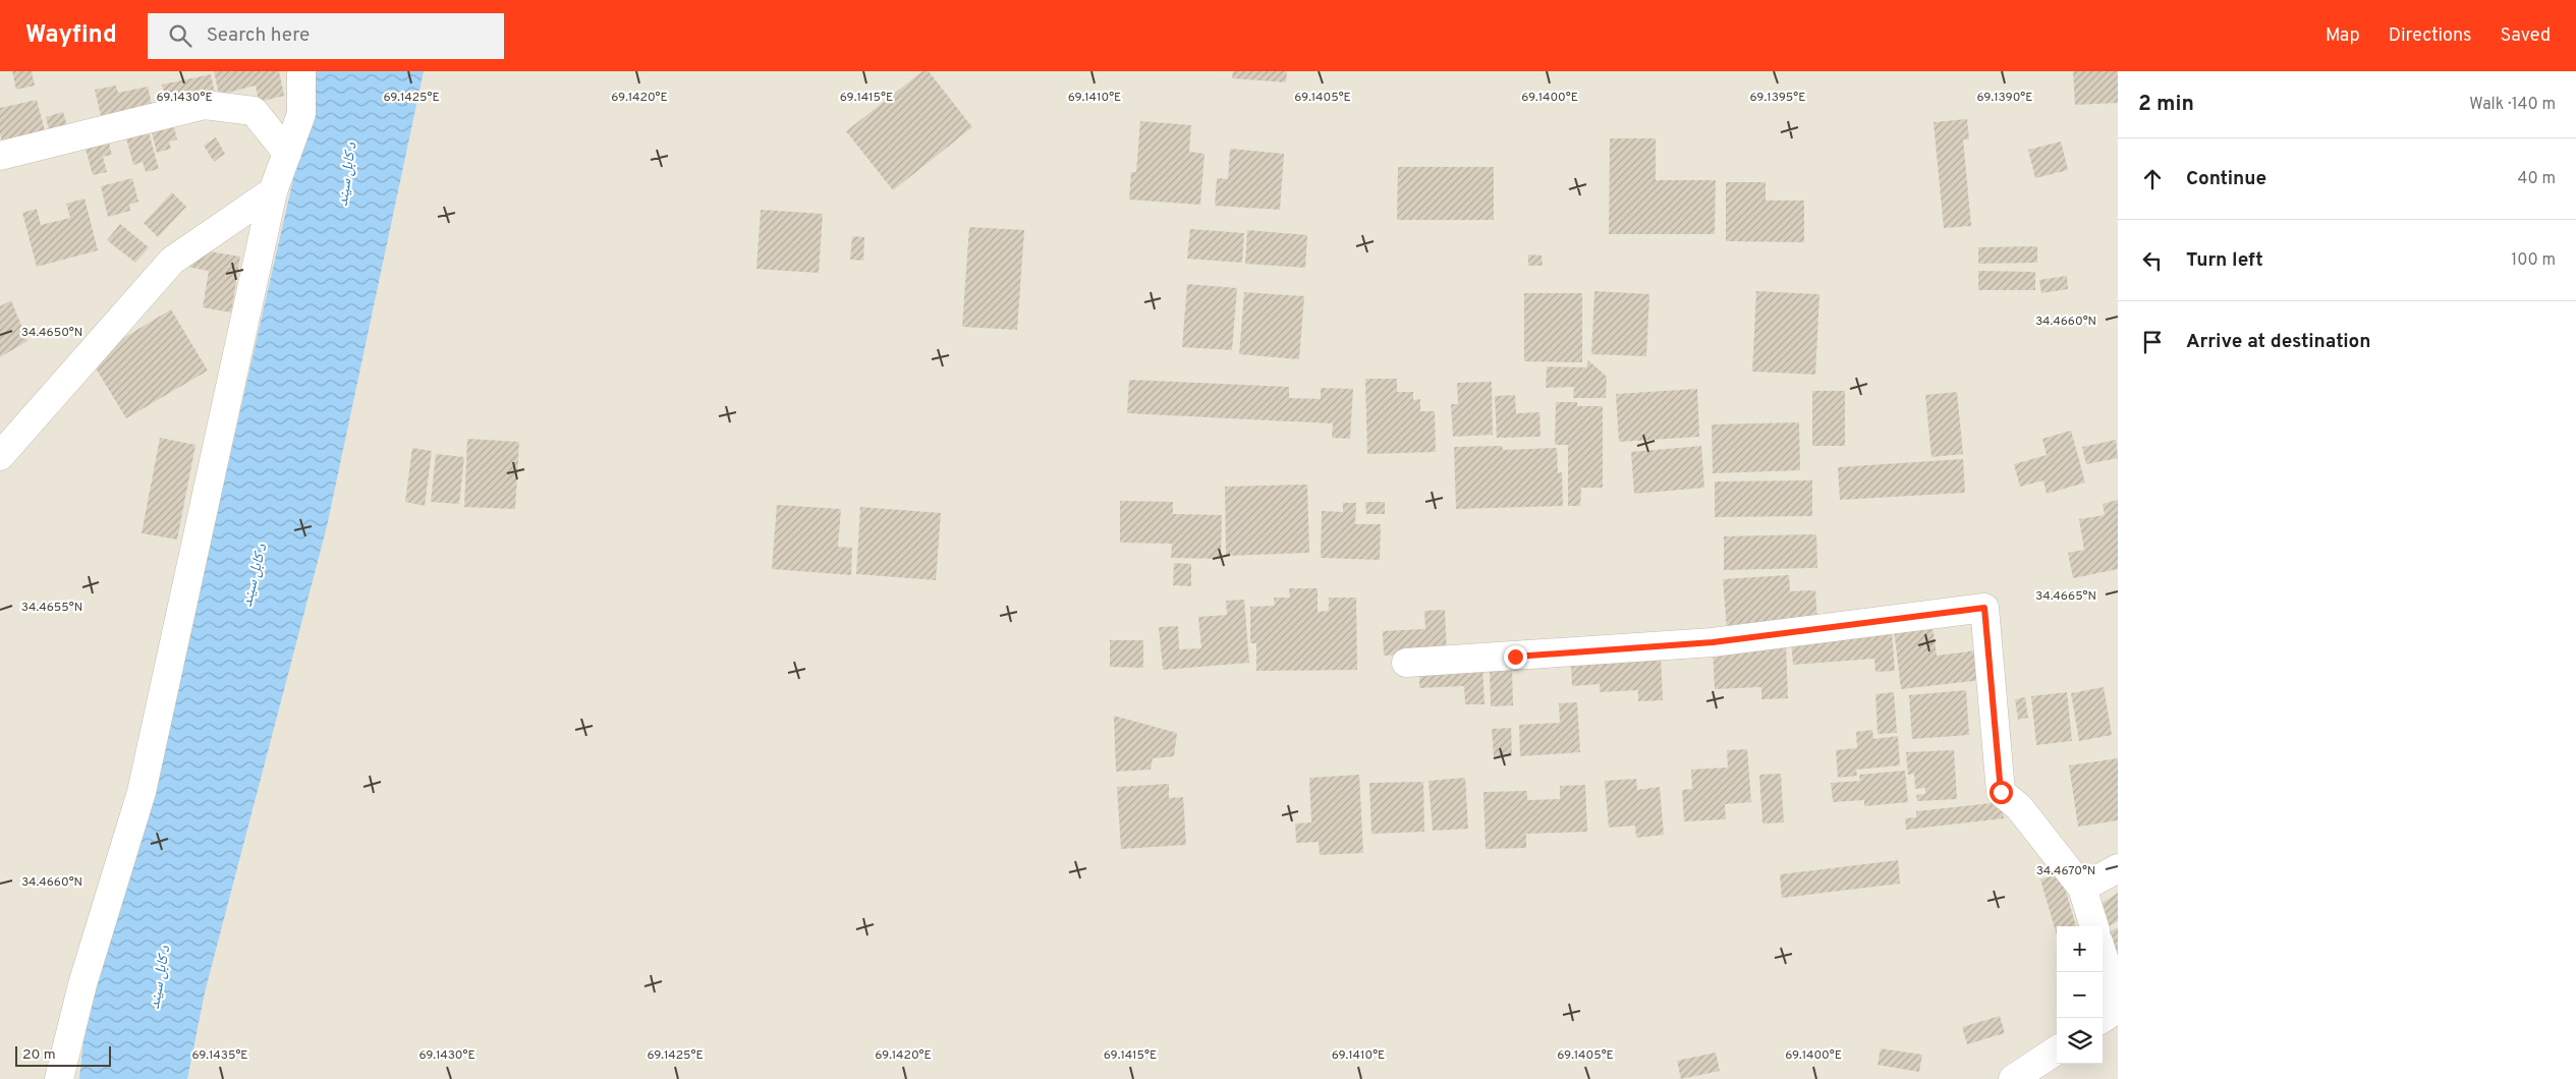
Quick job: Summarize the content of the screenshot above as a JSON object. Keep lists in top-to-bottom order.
{
  "water": ["د کابل سيند"],
  "scale_bar": "20 m",
  "page": {
    "header": "Wayfind",
    "search": "Search here",
    "nav": ["Map", "Directions", "Saved"],
    "heading": ["2 min", "Walk · 140 m"],
    "list": [
      ["Continue", "40 m"],
      ["Turn left", "100 m"],
      "Arrive at destination"
    ],
    "map_buttons": ["+", "−"],
    "scale": "20 m"
  },
  "coordinates": [
    "69.1430°E",
    "69.1425°E",
    "69.1420°E",
    "69.1415°E",
    "69.1410°E",
    "69.1405°E",
    "69.1400°E",
    "69.1395°E",
    "69.1390°E",
    "34.4660°N",
    "34.4650°N",
    "34.4665°N",
    "34.4655°N",
    "34.4670°N",
    "69.1435°E"
  ]
}
